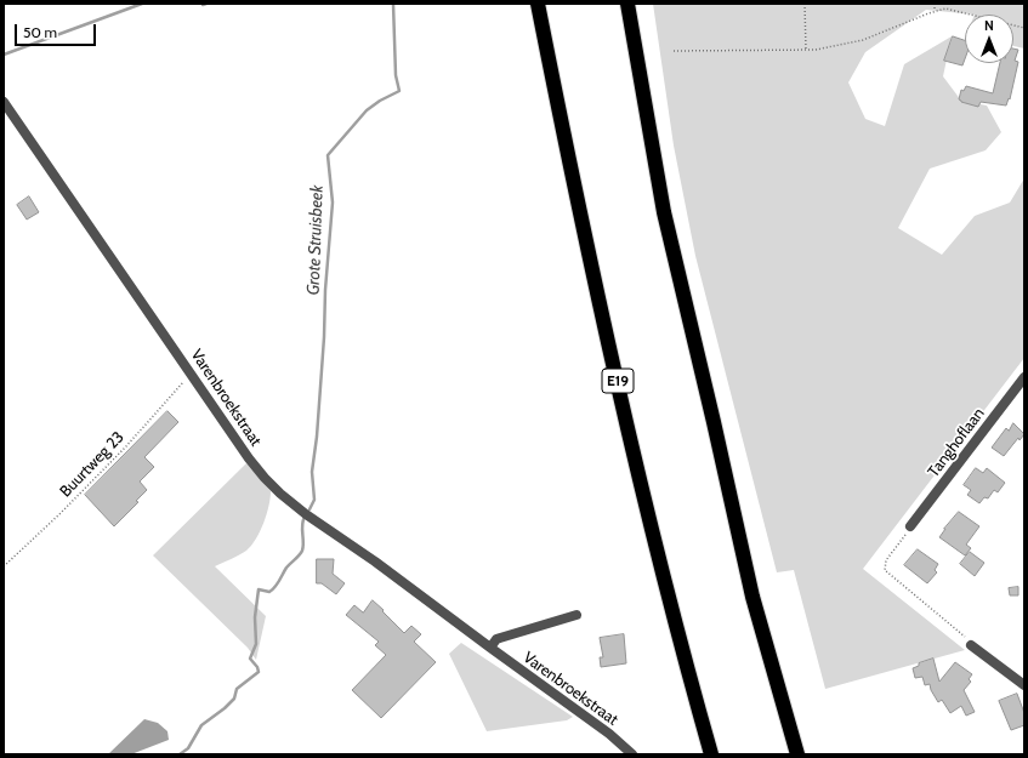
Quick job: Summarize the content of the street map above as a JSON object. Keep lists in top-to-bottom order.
{
  "streets": {
    "highway": ["E19"],
    "street": ["Varenbroekstraat", "Tanghoflaan"],
    "path": ["Buurtweg 23"]
  },
  "crossings": [
    ["Varenbroekstraat", "Buurtweg 23"]
  ],
  "water": ["Grote Struisbeek"],
  "scale_bar": "50 m",
  "north": "top"
}
